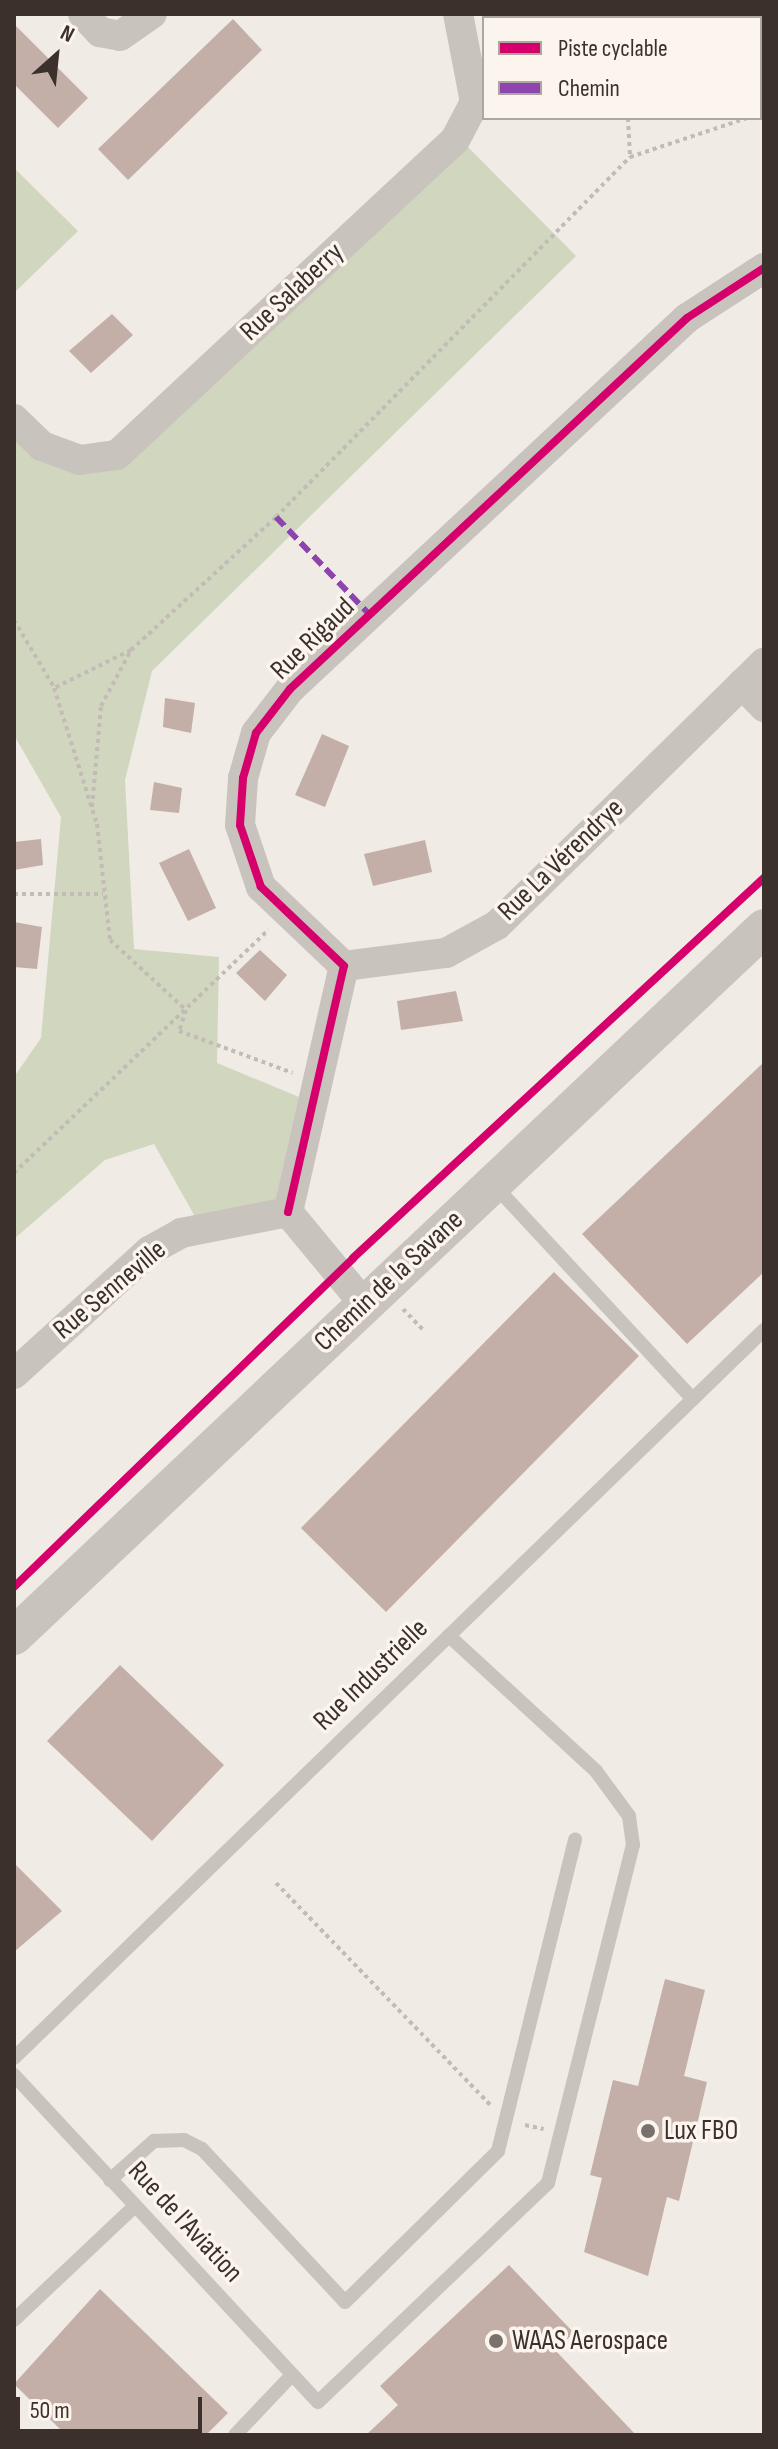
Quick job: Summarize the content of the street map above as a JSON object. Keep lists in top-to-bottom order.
{
  "streets": {
    "street": [
      "Rue Salaberry",
      "Rue Rigaud",
      "Rue La Vérendrye",
      "Chemin de la Savane",
      "Rue Senneville"
    ],
    "lane": ["Rue Industrielle", "Rue de l'Aviation"]
  },
  "crossings": [
    ["Rue Rigaud", "Rue La Vérendrye"]
  ],
  "places": ["Lux FBO", "WAAS Aerospace"],
  "legend": ["Piste cyclable", "Chemin"],
  "scale_bar": "50 m",
  "north": "top right"
}
